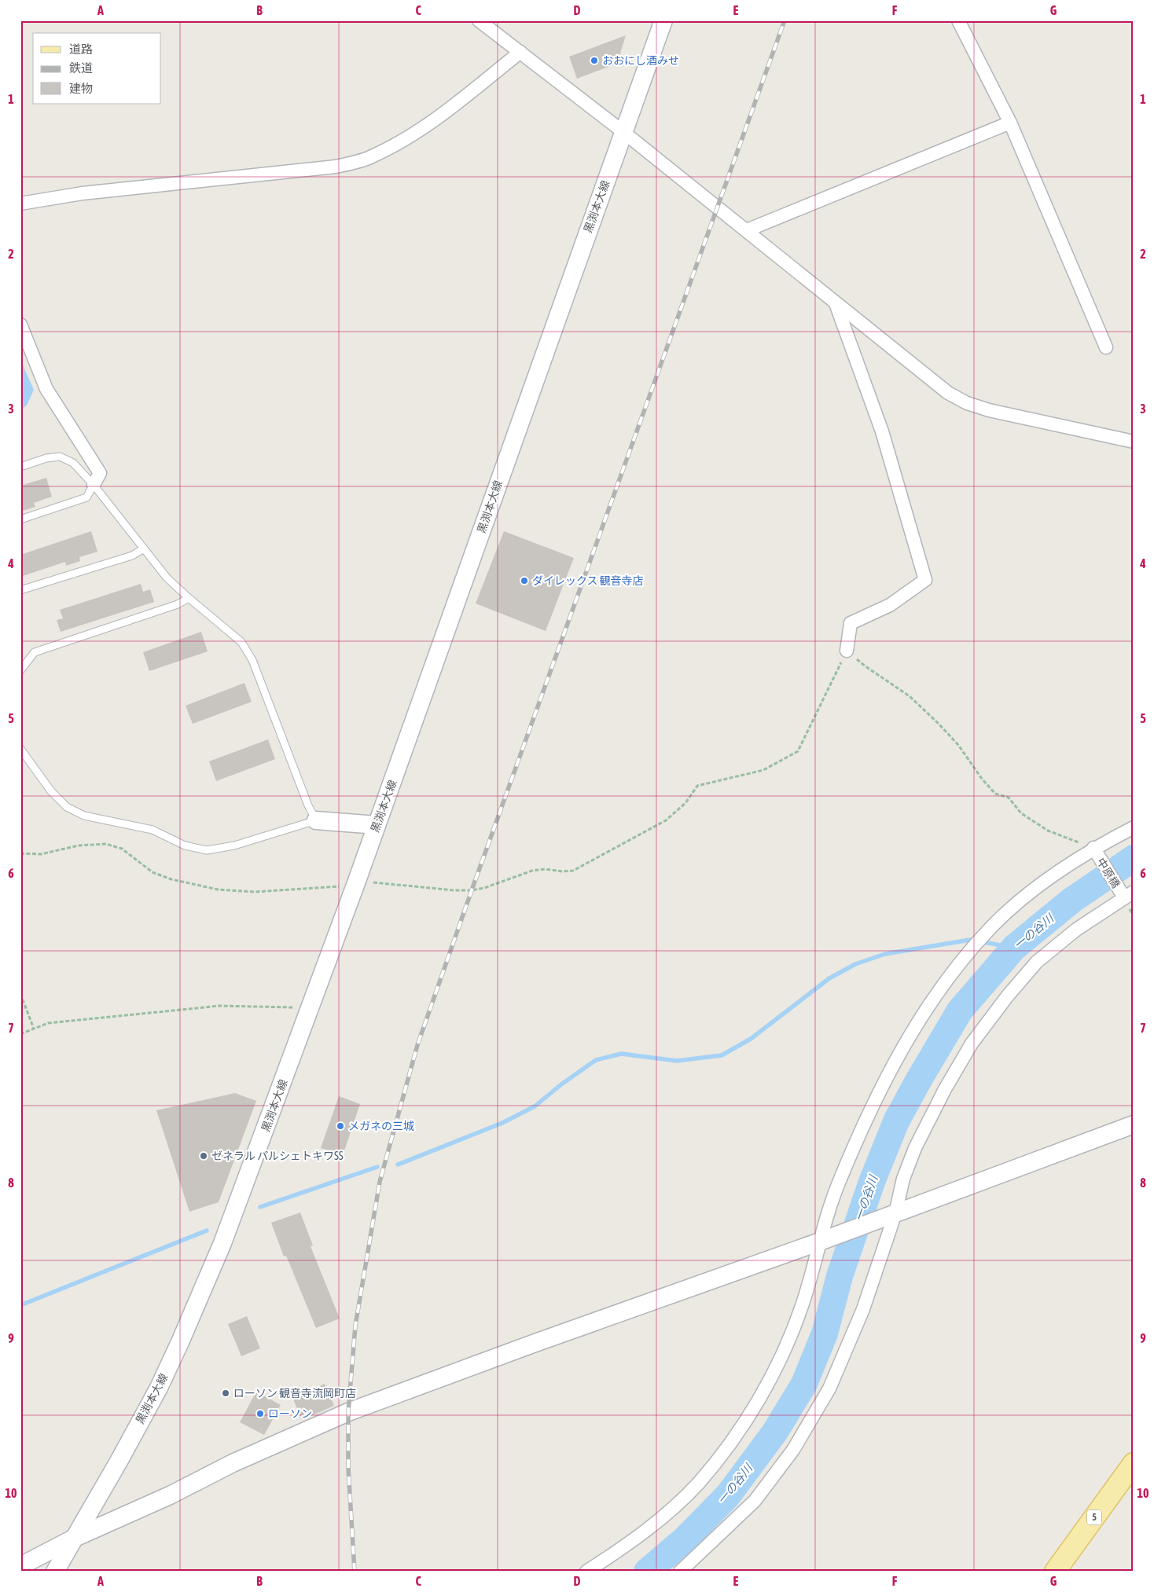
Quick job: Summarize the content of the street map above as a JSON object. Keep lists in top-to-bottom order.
{
  "streets": {
    "main road": ["黒渕本大線", "5"],
    "street": ["中原橋"]
  },
  "water": ["一の谷川"],
  "places": [
    "おおにし酒みせ",
    "ダイレックス 観音寺店",
    "メガネの三城",
    "ゼネラル パルシェトキワSS",
    "ローソン 観音寺流岡町店",
    "ローソン"
  ],
  "legend": ["道路", "鉄道", "建物"],
  "grid": {
    "columns": [
      "A",
      "B",
      "C",
      "D",
      "E",
      "F",
      "G"
    ],
    "rows": [
      "1",
      "2",
      "3",
      "4",
      "5",
      "6",
      "7",
      "8",
      "9",
      "10"
    ]
  }
}
